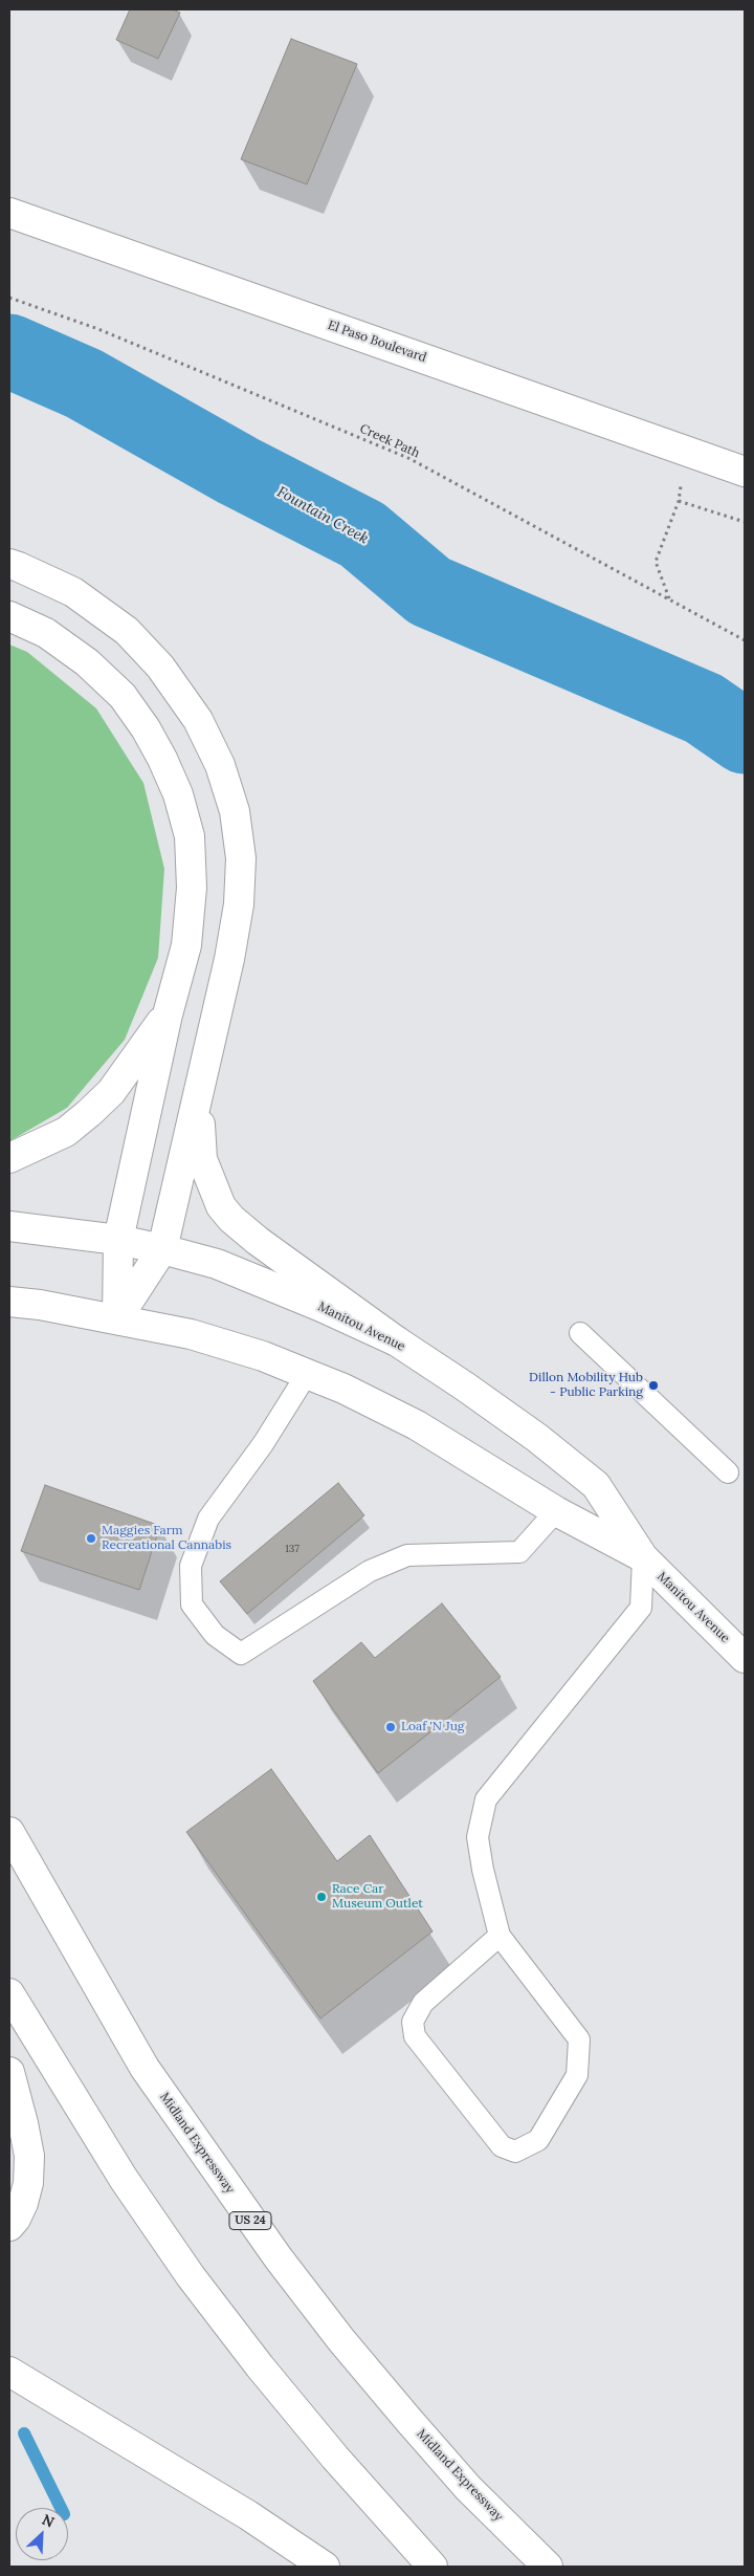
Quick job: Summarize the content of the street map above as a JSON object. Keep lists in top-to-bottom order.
{
  "streets": {
    "main road": [
      "El Paso Boulevard",
      "Manitou Avenue",
      "Midland Expressway",
      "US 24"
    ],
    "path": ["Creek Path"]
  },
  "water": ["Fountain Creek"],
  "places": [
    "Dillon Mobility Hub - Public Parking",
    "Maggies Farm Recreational Cannabis",
    "Loaf 'N Jug",
    "Race Car Museum Outlet"
  ],
  "house_numbers": ["137"],
  "north": "top right"
}
